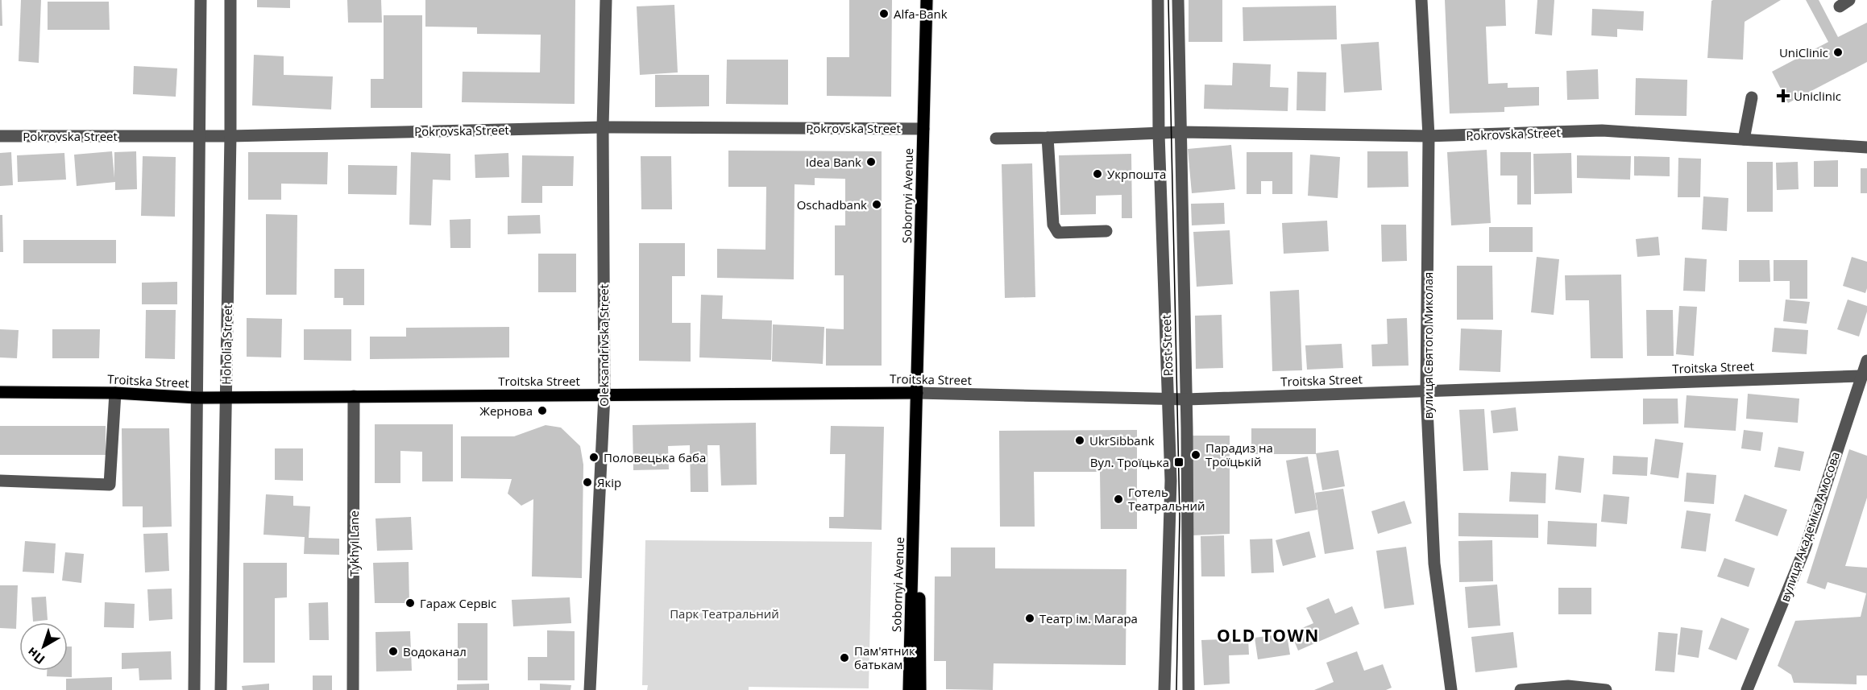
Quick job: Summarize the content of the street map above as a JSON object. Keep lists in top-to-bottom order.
{
  "streets": {
    "main road": ["Sobornyi Avenue", "Troitska Street"],
    "street": [
      "Pokrovska Street",
      "Hoholia Street",
      "Oleksandrivska Street",
      "Post Street",
      "вулиця Святого Миколая",
      "вулиця Академіка Амосова",
      "Tykhyi Lane"
    ]
  },
  "crossings": [
    ["Pokrovska Street", "Sobornyi Avenue"],
    ["Pokrovska Street", "Hoholia Street"],
    ["Pokrovska Street", "Oleksandrivska Street"],
    ["Pokrovska Street", "Post Street"],
    ["Pokrovska Street", "вулиця Святого Миколая"],
    ["Sobornyi Avenue", "Troitska Street"],
    ["Hoholia Street", "Troitska Street"],
    ["Oleksandrivska Street", "Troitska Street"],
    ["Post Street", "Troitska Street"],
    ["вулиця Святого Миколая", "Troitska Street"],
    ["Troitska Street", "вулиця Академіка Амосова"],
    ["Troitska Street", "Tykhyi Lane"]
  ],
  "districts": ["OLD TOWN"],
  "parks": ["Парк Театральний"],
  "places": {
    "other": [
      "Alfa-Bank",
      "UniСlinic",
      "Idea Bank",
      "Укрпошта",
      "Oschadbank",
      "Жернова",
      "UkrSibbank",
      "Парадиз на Троїцькій",
      "Половецька баба",
      "Якір",
      "Готель Театральний",
      "Гараж Сервіс",
      "Театр ім. Магара",
      "Водоканал",
      "Пам'ятник батькам"
    ],
    "health": ["Uniclinic"],
    "transit": ["Вул. Троїцька"]
  },
  "north": "bottom left"
}
